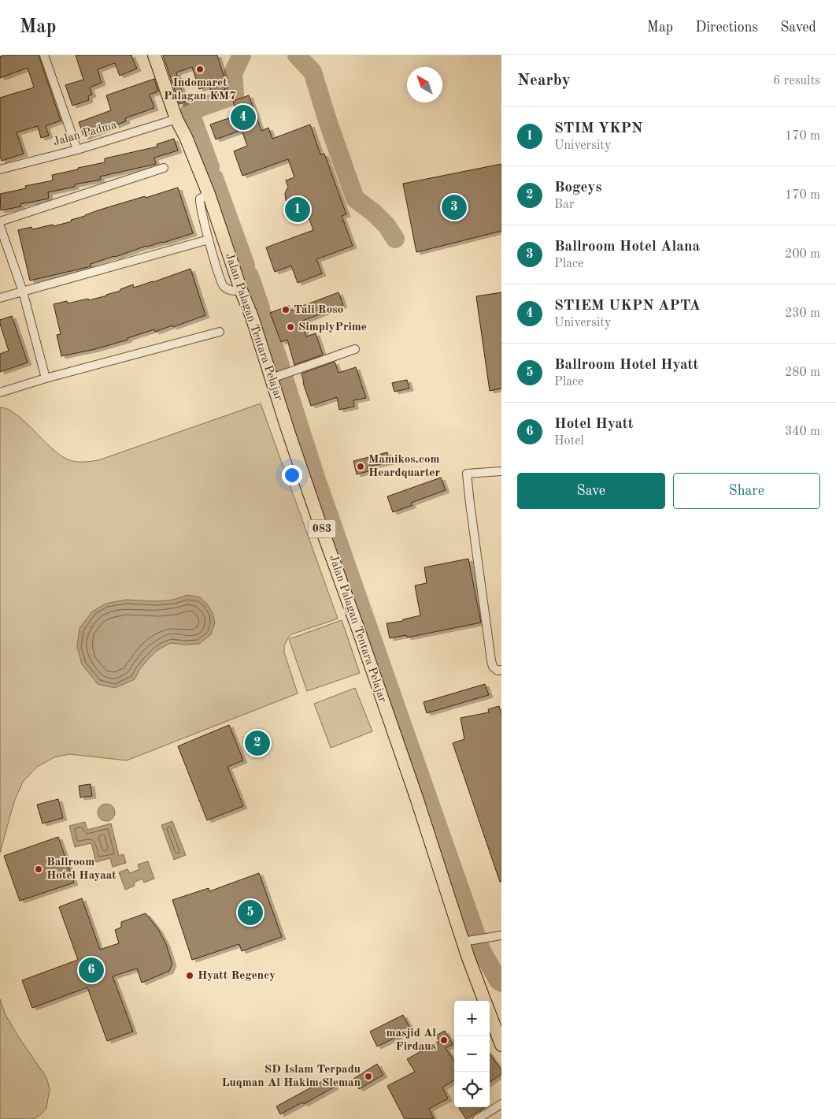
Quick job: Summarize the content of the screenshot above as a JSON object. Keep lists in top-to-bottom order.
{
  "streets": {
    "main road": ["Jalan Palagan Tentara Pelajar", "083"],
    "street": ["Jalan Padma"]
  },
  "crossings": [
    ["Jalan Padma", "Jalan Palagan Tentara Pelajar"]
  ],
  "places": [
    "Indomaret Palagan KM7",
    "Tali Roso",
    "SimplyPrime",
    "Mamikos.com Heardquarter",
    "Ballroom Hotel Hayaat",
    "Hyatt Regency",
    "masjid Al Firdaus",
    "SD Islam Terpadu Luqman Al Hakim Sleman"
  ],
  "north": "top left",
  "page": {
    "header": "Map",
    "nav": ["Map", "Directions", "Saved"],
    "heading": ["Nearby", "6 results"],
    "pins": [
      "4",
      "3",
      "1",
      "2",
      "5",
      "6"
    ],
    "list": [
      {
        "mark": "1",
        "name": "STIM YKPN",
        "note": "University",
        "value": "170 m"
      },
      {
        "mark": "2",
        "name": "Bogeys",
        "note": "Bar",
        "value": "170 m"
      },
      {
        "mark": "3",
        "name": "Ballroom Hotel Alana",
        "note": "Place",
        "value": "200 m"
      },
      {
        "mark": "4",
        "name": "STIEM UKPN APTA",
        "note": "University",
        "value": "230 m"
      },
      {
        "mark": "5",
        "name": "Ballroom Hotel Hyatt",
        "note": "Place",
        "value": "280 m"
      },
      {
        "mark": "6",
        "name": "Hotel Hyatt",
        "note": "Hotel",
        "value": "340 m"
      }
    ],
    "buttons": ["Save", "Share"],
    "map_buttons": ["+", "−"]
  }
}
